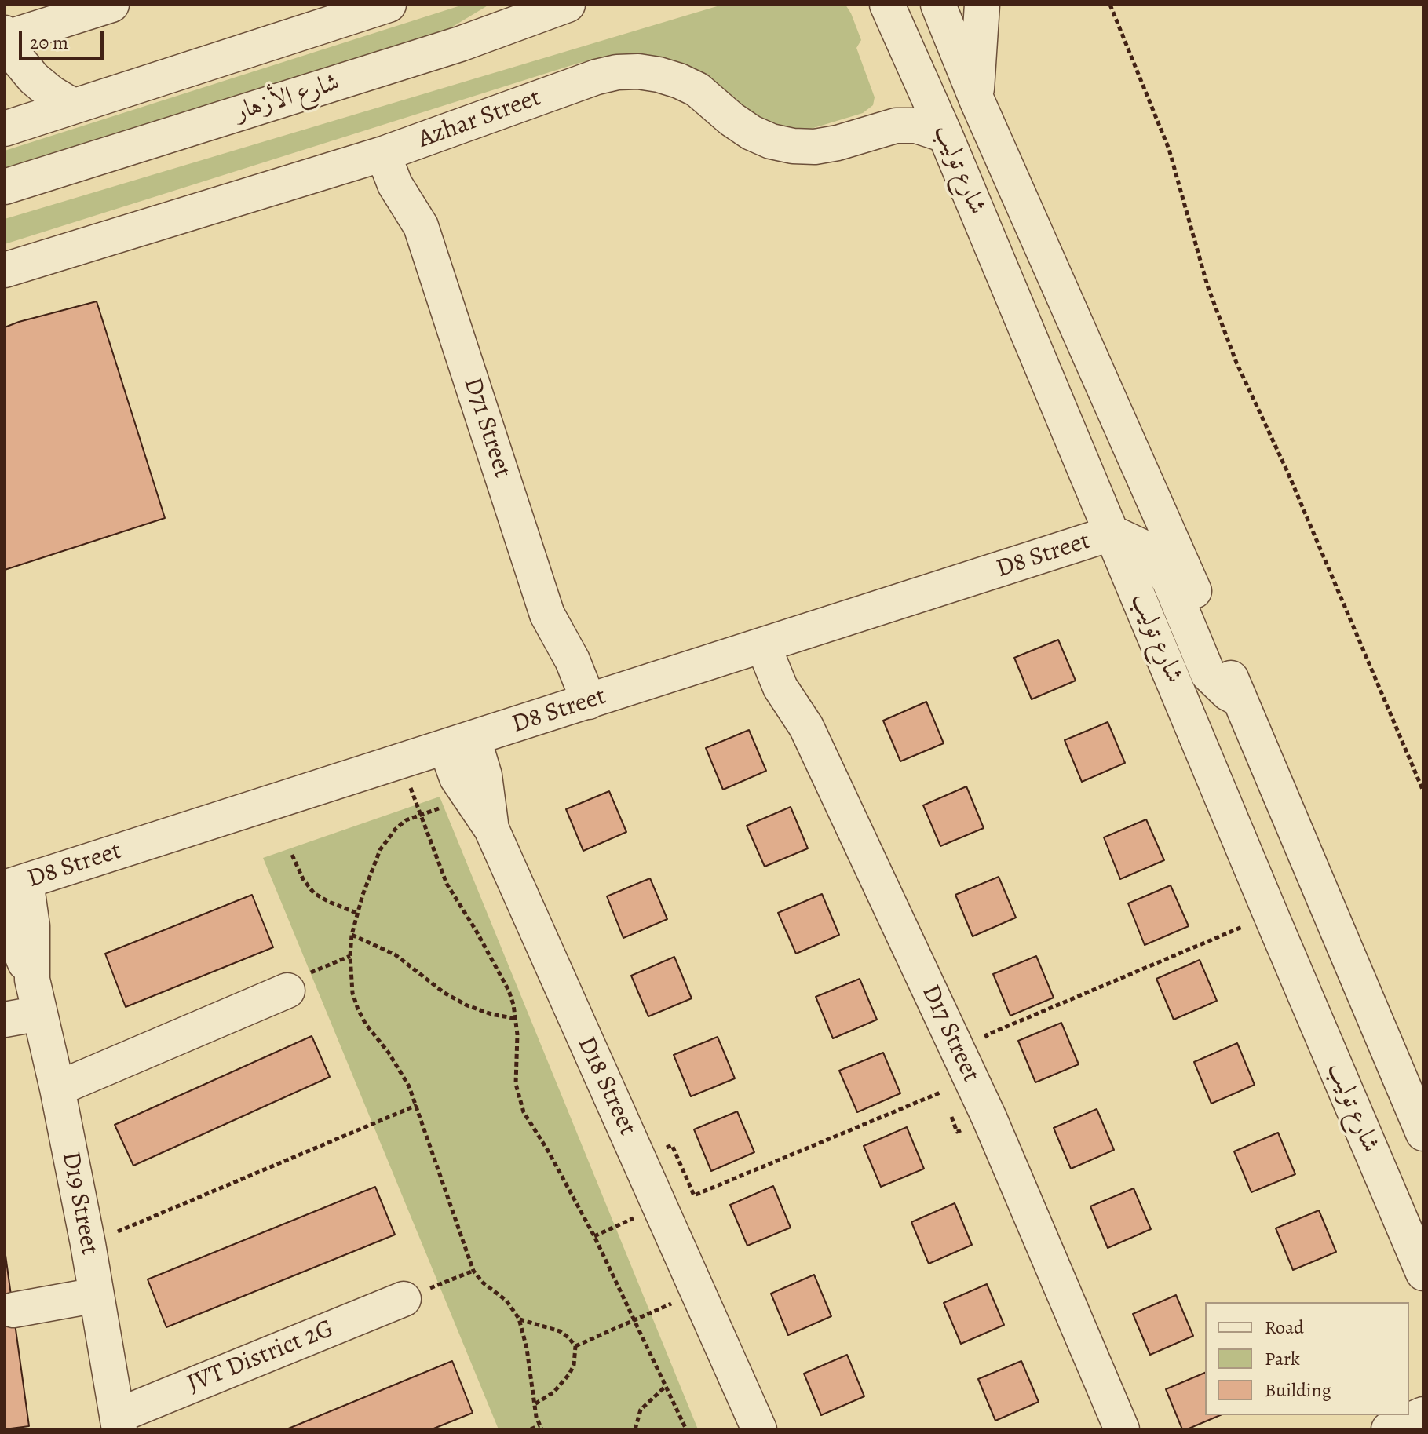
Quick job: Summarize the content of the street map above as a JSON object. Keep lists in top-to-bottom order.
{
  "streets": {
    "street": [
      "شارع الأزهار",
      "Azhar Street",
      "شارع توليب",
      "D71 Street",
      "D8 Street",
      "D17 Street",
      "D18 Street",
      "D19 Street",
      "JVT District 2G"
    ]
  },
  "crossings": [
    ["Azhar Street", "شارع توليب"],
    ["Azhar Street", "D71 Street"],
    ["شارع توليب", "D8 Street"],
    ["D71 Street", "D8 Street"],
    ["D8 Street", "D17 Street"],
    ["D8 Street", "D18 Street"],
    ["D8 Street", "D19 Street"],
    ["D19 Street", "JVT District 2G"]
  ],
  "legend": ["Road", "Park", "Building"],
  "scale_bar": "20 m"
}
